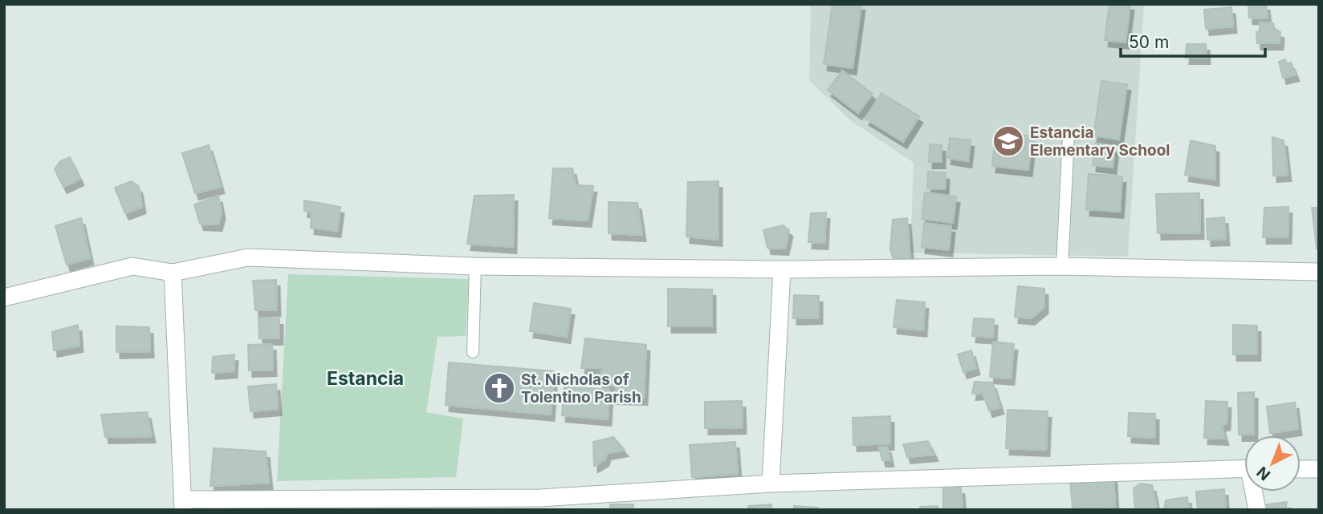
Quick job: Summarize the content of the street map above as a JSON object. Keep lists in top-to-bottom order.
{
  "districts": ["Estancia"],
  "places": {
    "school or university": ["Estancia Elementary School"],
    "church": ["St. Nicholas of Tolentino Parish"]
  },
  "scale_bar": "50 m",
  "north": "bottom left"
}
